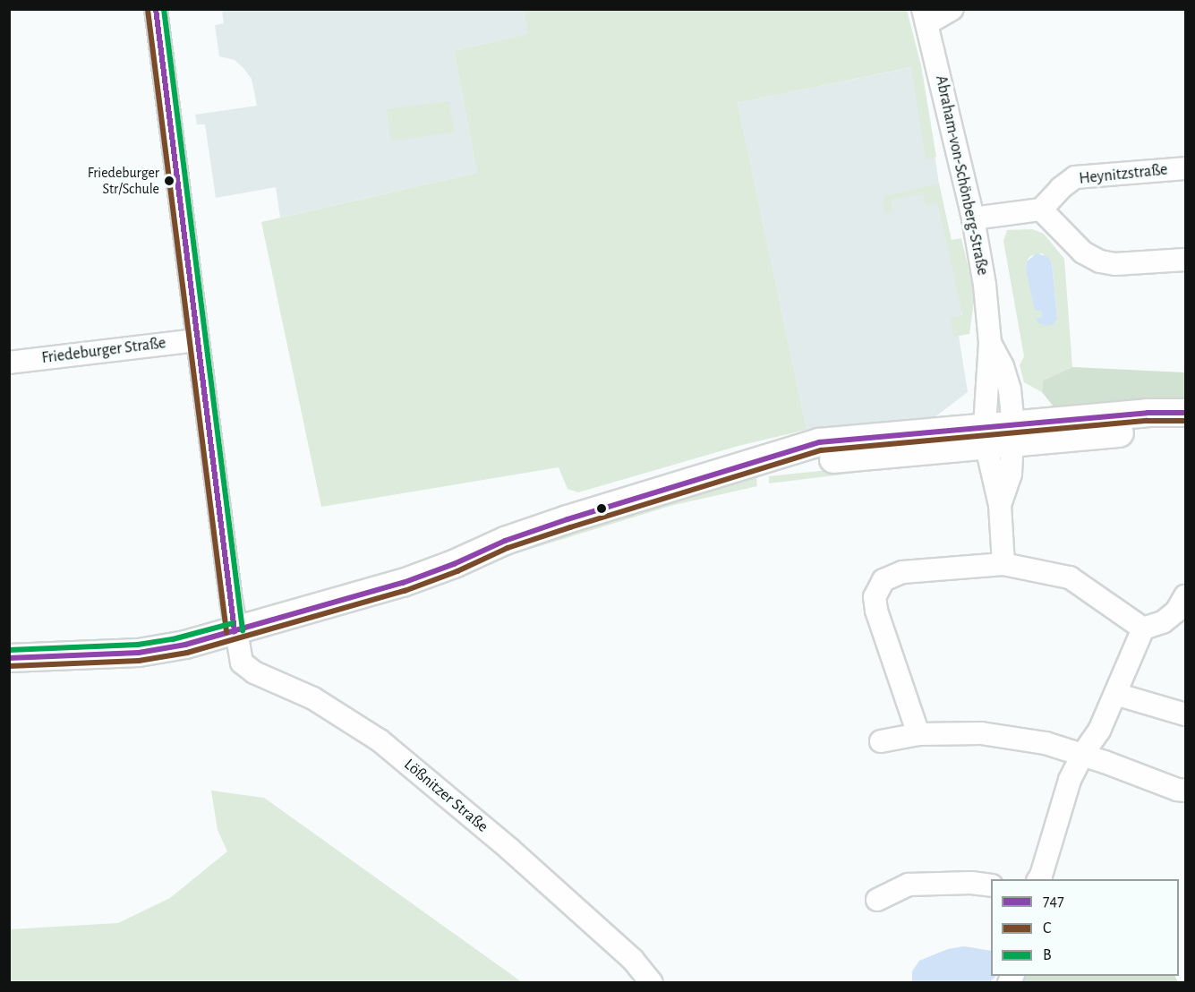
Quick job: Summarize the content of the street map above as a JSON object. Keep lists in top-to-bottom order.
{
  "streets": {
    "street": [
      "Heynitzstraße",
      "Abraham-von-Schönberg-Straße",
      "Friedeburger Straße",
      "Lößnitzer Straße"
    ]
  },
  "places": ["Friedeburger Str/Schule"],
  "lines": ["transit line 747", "transit line B", "transit line C"],
  "legend": ["747", "C", "B"]
}
